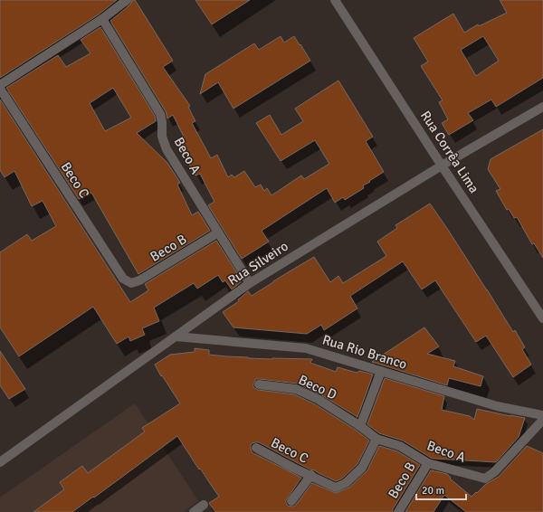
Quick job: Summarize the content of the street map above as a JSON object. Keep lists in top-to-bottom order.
{
  "streets": {
    "street": [
      "Rua Corrêa Lima",
      "Beco A",
      "Beco C",
      "Beco B",
      "Rua Silveiro",
      "Rua Rio Branco",
      "Beco D"
    ]
  },
  "crossings": [
    ["Rua Corrêa Lima", "Rua Silveiro"],
    ["Beco A", "Beco C"],
    ["Beco A", "Beco B"],
    ["Beco A", "Rua Silveiro"],
    ["Beco A", "Beco D"],
    ["Beco C", "Beco B"],
    ["Rua Silveiro", "Rua Rio Branco"]
  ],
  "scale_bar": "20 m"
}
